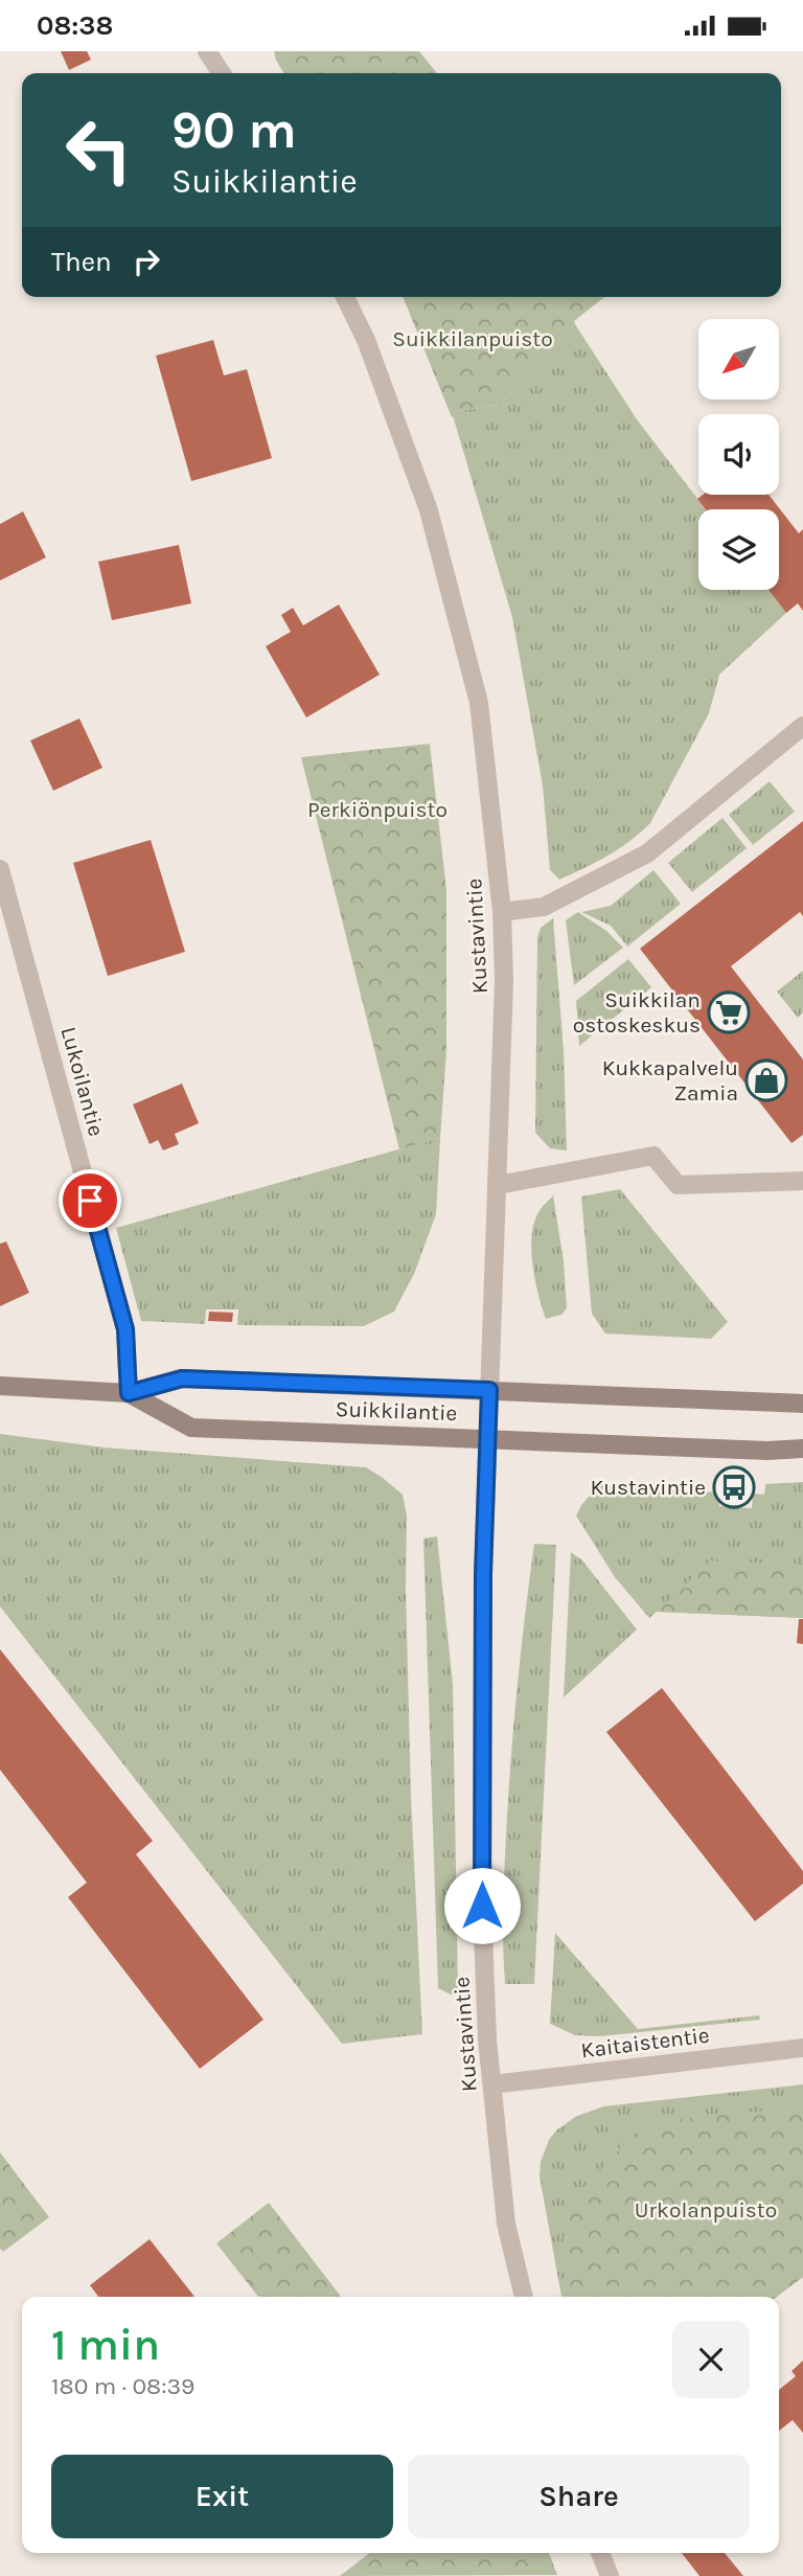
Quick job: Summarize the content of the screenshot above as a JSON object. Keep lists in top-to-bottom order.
{
  "streets": {
    "main road": ["Suikkilantie"],
    "street": ["Kustavintie", "Lukoilantie", "Kaitaistentie"]
  },
  "crossings": [
    ["Kustavintie", "Suikkilantie"],
    ["Kustavintie", "Kaitaistentie"],
    ["Lukoilantie", "Suikkilantie"]
  ],
  "parks": ["Suikkilanpuisto", "Perkiönpuisto", "Urkolanpuisto"],
  "places": {
    "supermarket": ["Suikkilan ostoskeskus"],
    "shop": ["Kukkapalvelu Zamia"],
    "bus stop": ["Kustavintie"]
  },
  "north": "bottom left",
  "page": {
    "status": "08:38",
    "turn": ["90 m", "Suikkilantie"],
    "then": "Then",
    "heading": ["1 min", "180 m · 08:39"],
    "buttons": ["Exit", "Share"]
  }
}
